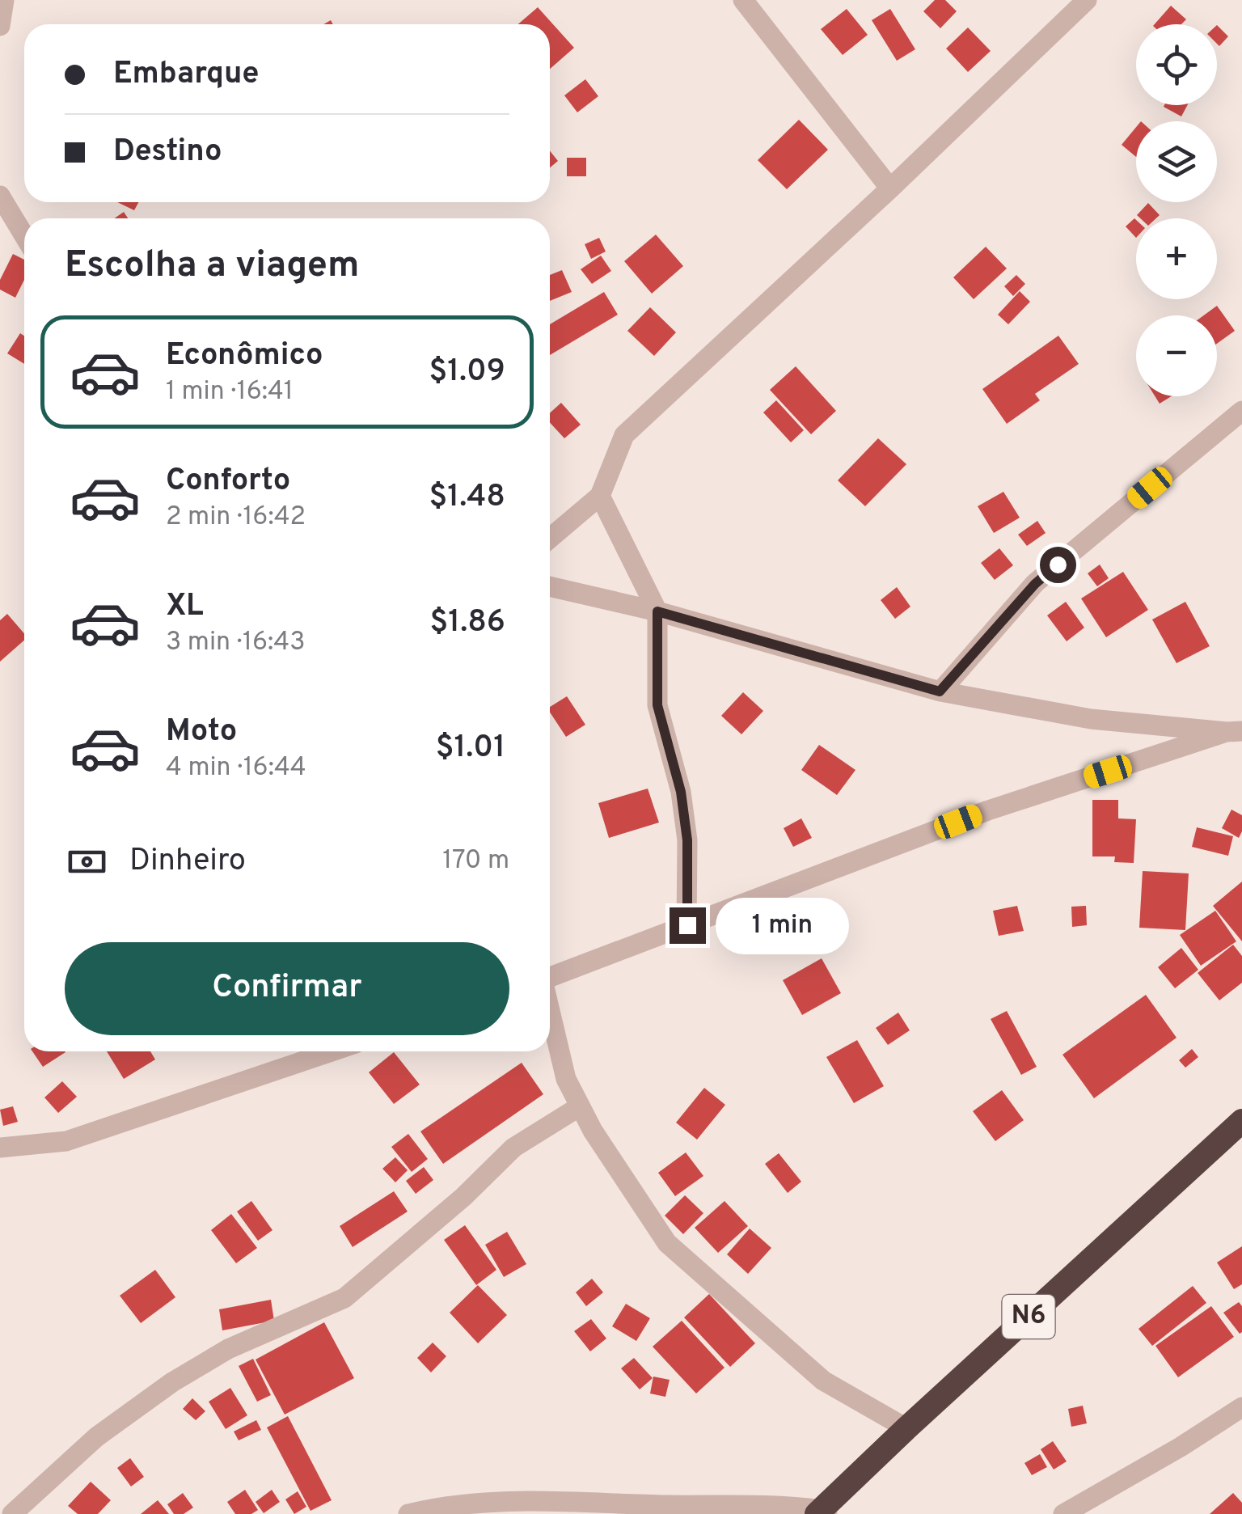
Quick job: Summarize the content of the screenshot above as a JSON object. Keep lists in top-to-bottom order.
{
  "streets": {
    "highway": ["N6"]
  },
  "page": {
    "map_buttons": ["+", "−"],
    "banner": ["Embarque", "Destino"],
    "heading": "Escolha a viagem",
    "list": [
      {
        "name": "Econômico",
        "note": "1 min · 16:41",
        "value": "$1.09"
      },
      {
        "name": "Conforto",
        "note": "2 min · 16:42",
        "value": "$1.48"
      },
      {
        "name": "XL",
        "note": "3 min · 16:43",
        "value": "$1.86"
      },
      {
        "name": "Moto",
        "note": "4 min · 16:44",
        "value": "$1.01"
      }
    ],
    "pay": ["Dinheiro", "170 m"],
    "bubble": "1 min",
    "buttons": "Confirmar"
  }
}
